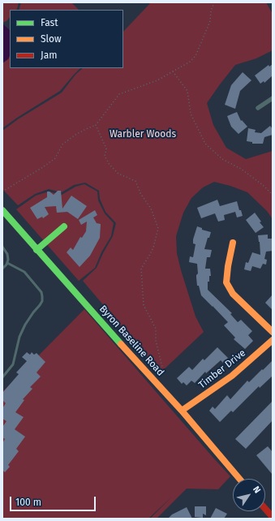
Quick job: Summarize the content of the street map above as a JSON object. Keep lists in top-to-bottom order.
{
  "streets": {
    "main road": ["Byron Baseline Road", "Timber Drive"]
  },
  "crossings": [
    ["Byron Baseline Road", "Timber Drive"]
  ],
  "parks": ["Warbler Woods"],
  "legend": ["Fast", "Slow", "Jam"],
  "scale_bar": "100 m",
  "north": "top right"
}
